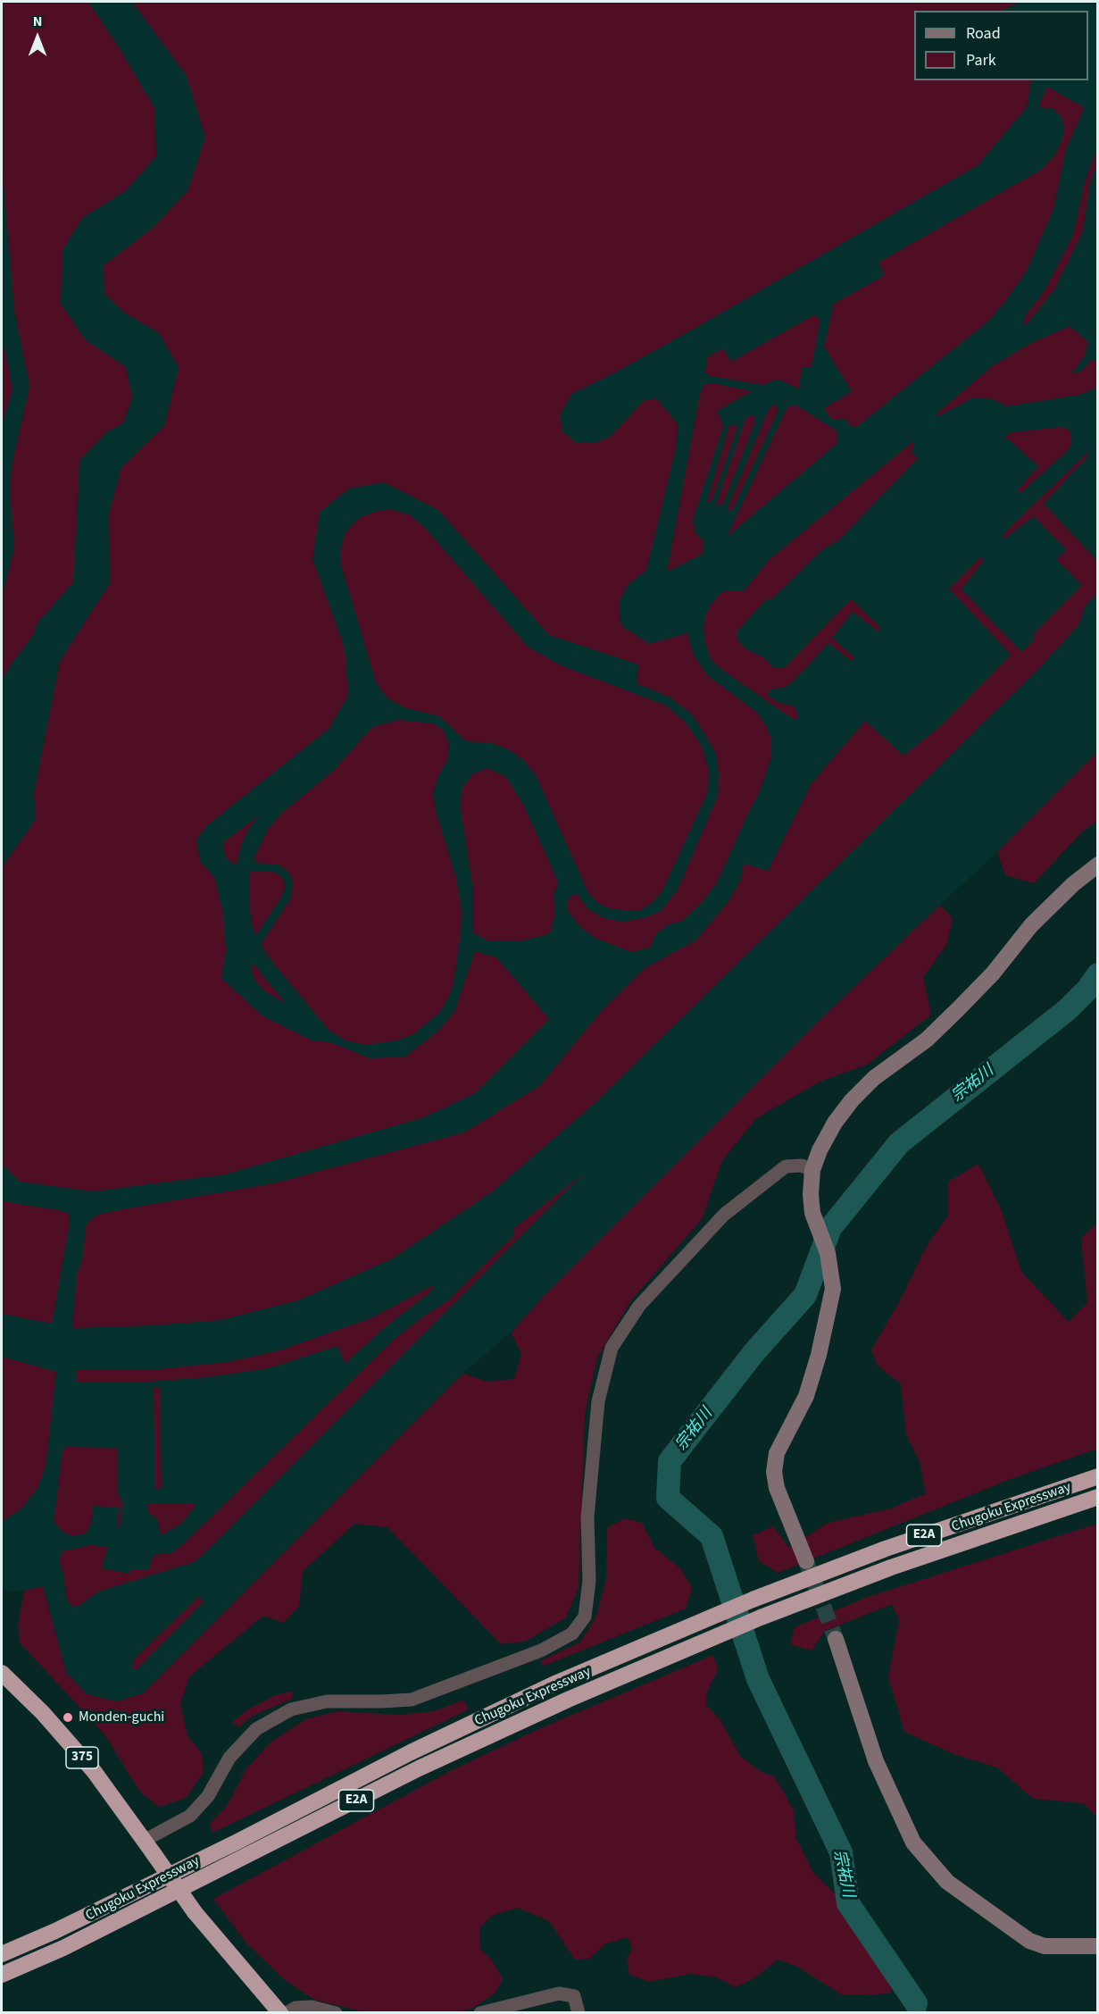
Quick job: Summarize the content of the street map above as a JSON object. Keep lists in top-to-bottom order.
{
  "streets": {
    "highway": ["Chugoku Expressway", "E2A", "375"]
  },
  "water": ["宗祐川"],
  "places": ["Monden-guchi"],
  "legend": ["Road", "Park"],
  "north": "top"
}
